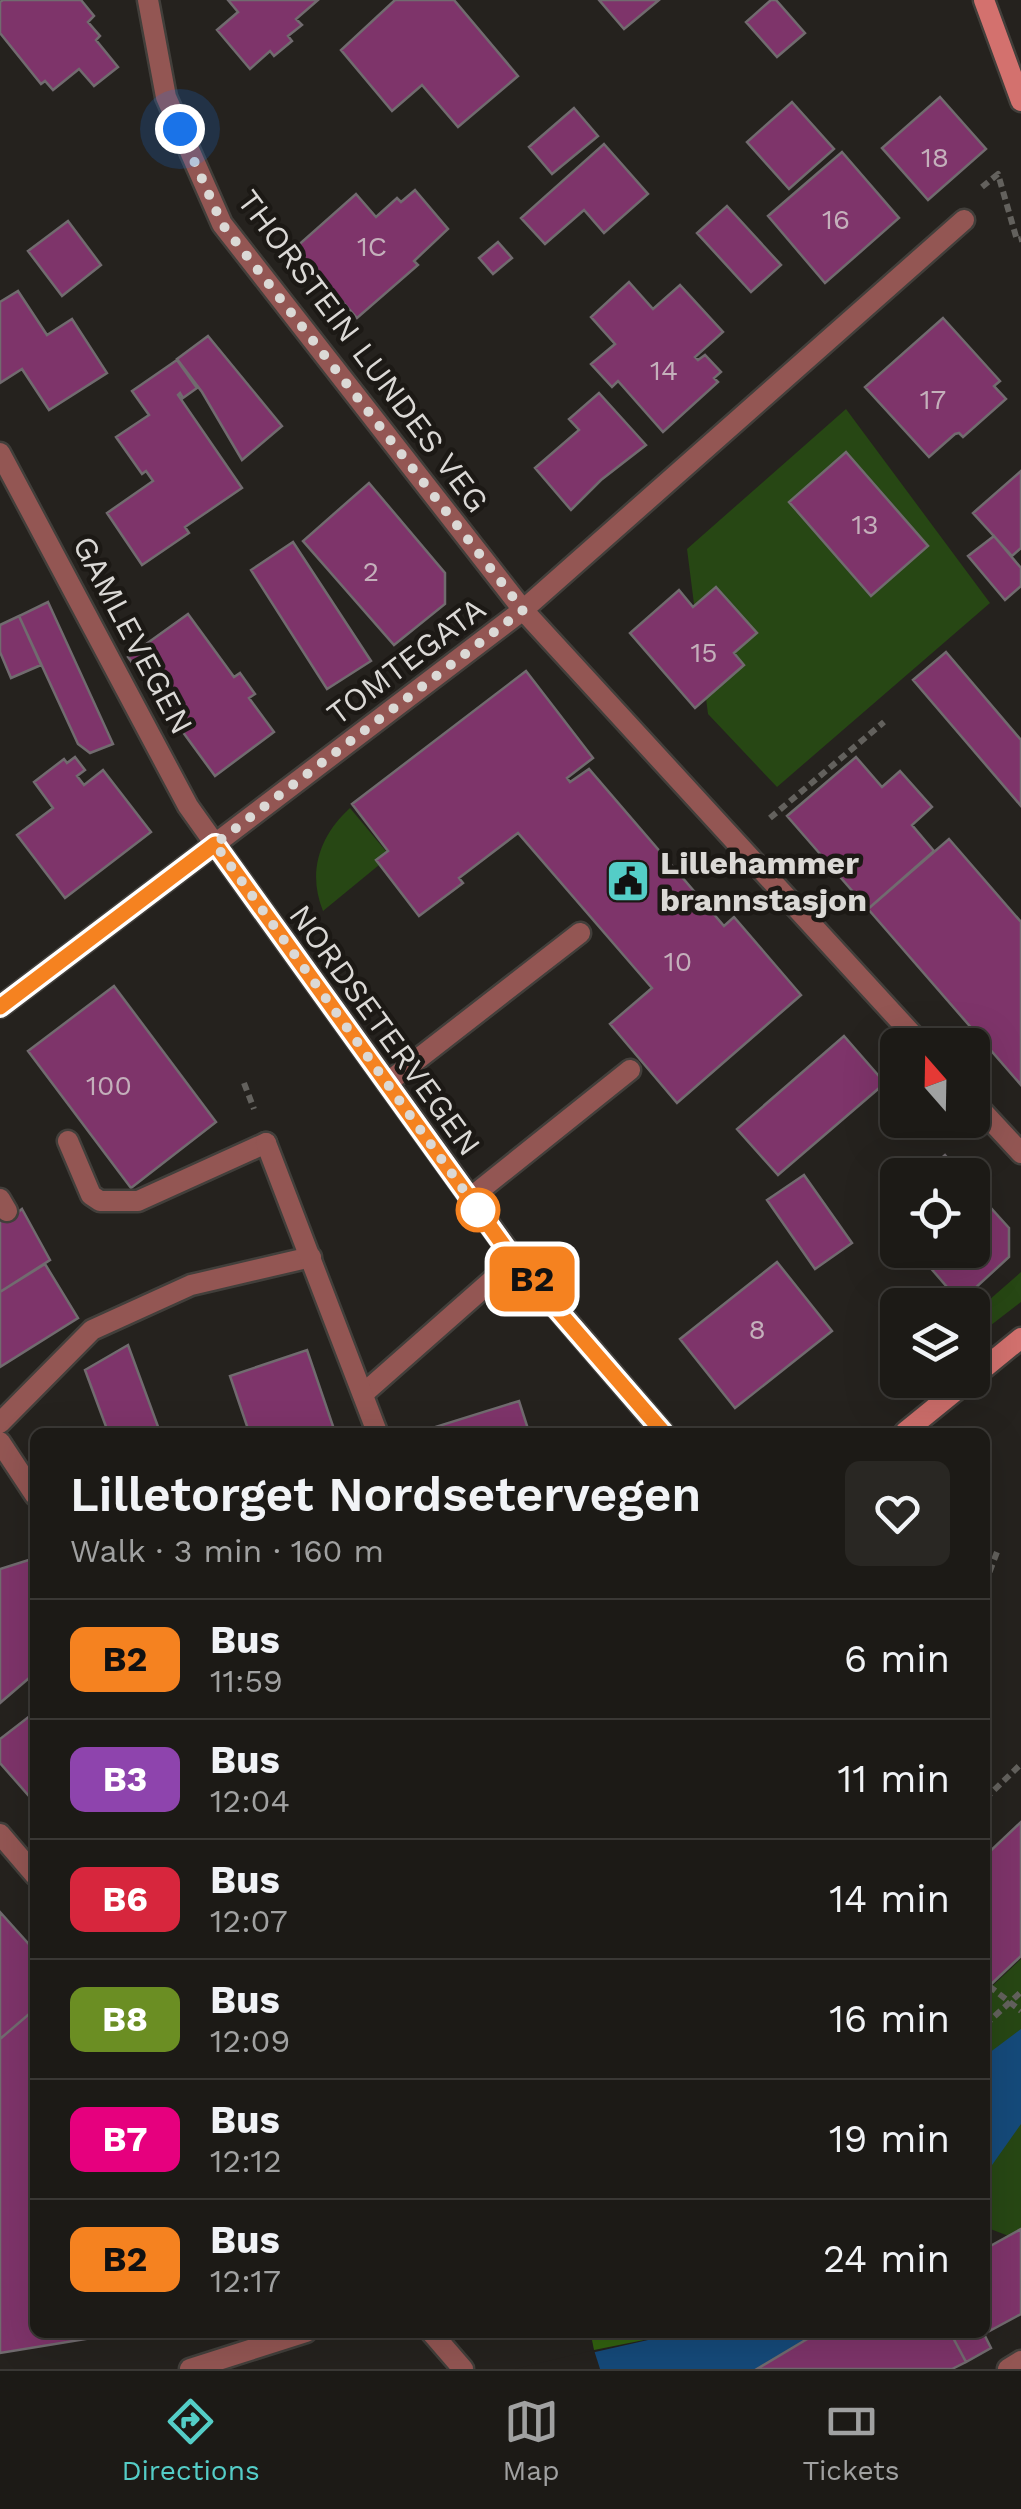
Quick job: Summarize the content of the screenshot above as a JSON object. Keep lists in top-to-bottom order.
{
  "streets": {
    "main road": ["TOMTEGATA", "NORDSETERVEGEN"],
    "street": ["THORSTEIN LUNDES VEG", "GAMLEVEGEN"]
  },
  "crossings": [
    ["THORSTEIN LUNDES VEG", "TOMTEGATA"],
    ["GAMLEVEGEN", "TOMTEGATA"],
    ["GAMLEVEGEN", "NORDSETERVEGEN"],
    ["TOMTEGATA", "NORDSETERVEGEN"]
  ],
  "places": {
    "public building": ["Lillehammer brannstasjon"]
  },
  "lines": ["bus line B2"],
  "house_numbers": [
    "18",
    "16",
    "1C",
    "14",
    "17",
    "13",
    "2",
    "15",
    "10",
    "100",
    "8"
  ],
  "north": "top",
  "page": {
    "on_map": "B2",
    "heading": ["Lilletorget Nordsetervegen", "Walk · 3 min · 160 m"],
    "list": [
      {
        "mark": "B2",
        "name": "Bus",
        "note": "11:59",
        "value": "6 min"
      },
      {
        "mark": "B3",
        "name": "Bus",
        "note": "12:04",
        "value": "11 min"
      },
      {
        "mark": "B6",
        "name": "Bus",
        "note": "12:07",
        "value": "14 min"
      },
      {
        "mark": "B8",
        "name": "Bus",
        "note": "12:09",
        "value": "16 min"
      },
      {
        "mark": "B7",
        "name": "Bus",
        "note": "12:12",
        "value": "19 min"
      },
      {
        "mark": "B2",
        "name": "Bus",
        "note": "12:17",
        "value": "24 min"
      }
    ],
    "tabs": ["Directions", "Map", "Tickets"]
  }
}
